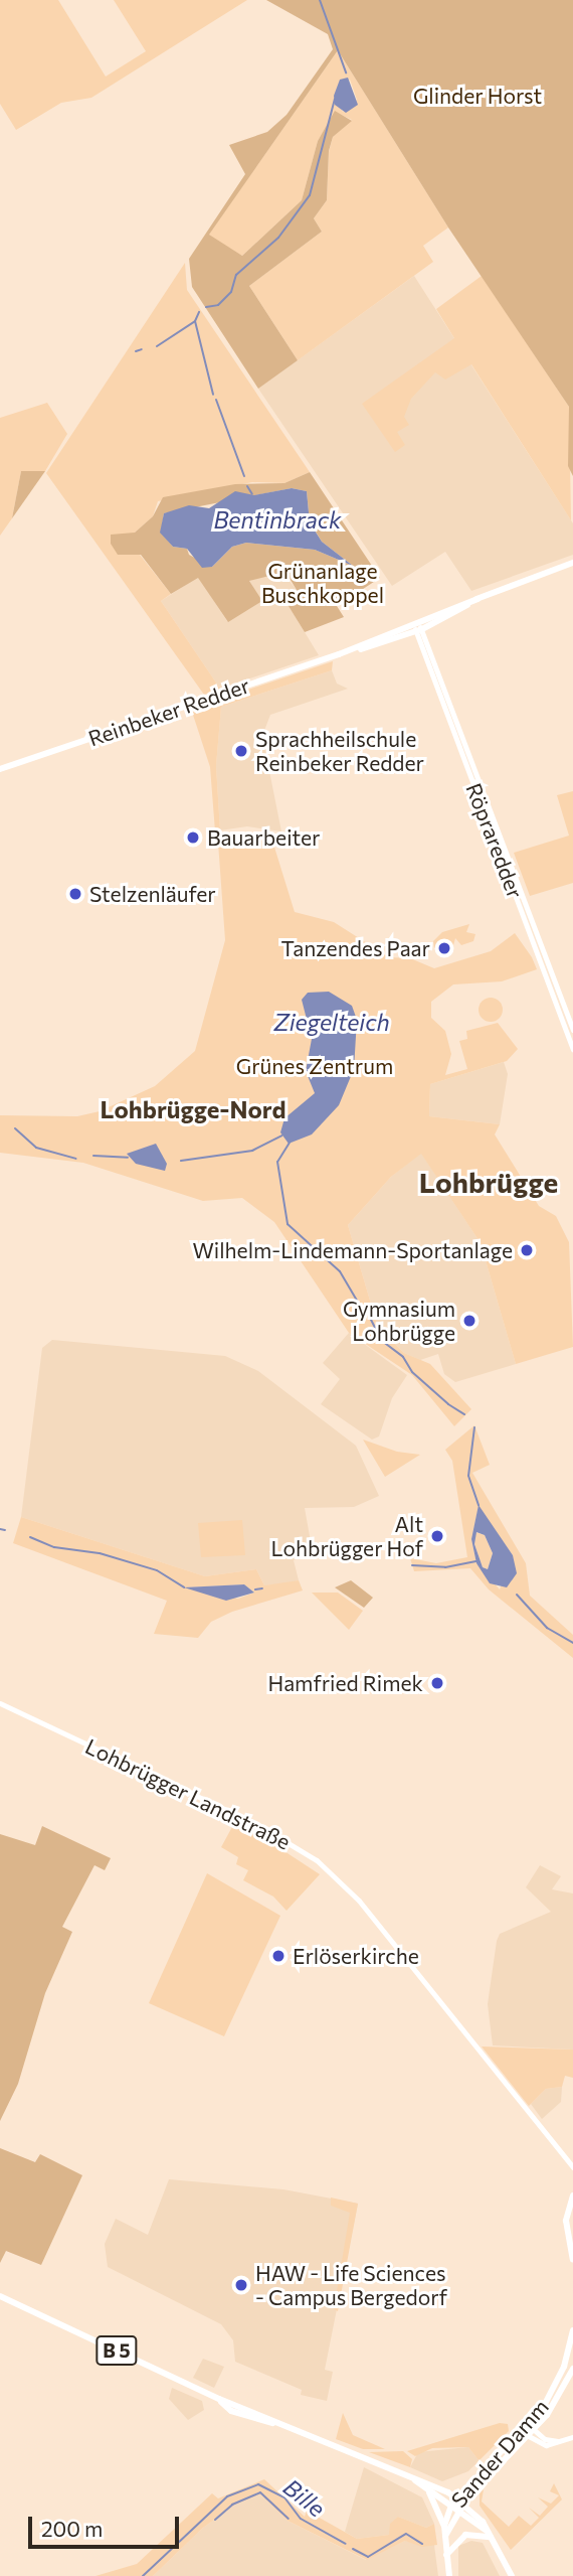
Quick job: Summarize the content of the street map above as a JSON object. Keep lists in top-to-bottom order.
{
  "streets": {
    "main road": ["Reinbeker Redder", "B 5", "Sander Damm"],
    "street": ["Röpraredder", "Lohbrügger Landstraße"]
  },
  "crossings": [
    ["Reinbeker Redder", "Röpraredder"],
    ["B 5", "Sander Damm"]
  ],
  "districts": ["Lohbrügge-Nord", "Lohbrügge"],
  "water": ["Bentinbrack", "Ziegelteich", "Bille"],
  "parks": ["Glinder Horst", "Grünanlage Buschkoppel", "Grünes Zentrum"],
  "places": [
    "Sprachheilschule Reinbeker Redder",
    "Bauarbeiter",
    "Stelzenläufer",
    "Tanzendes Paar",
    "Wilhelm-Lindemann-Sportanlage",
    "Gymnasium Lohbrügge",
    "Alt Lohbrügger Hof",
    "Hamfried Rimek",
    "Erlöserkirche",
    "HAW - Life Sciences - Campus Bergedorf"
  ],
  "scale_bar": "200 m"
}
